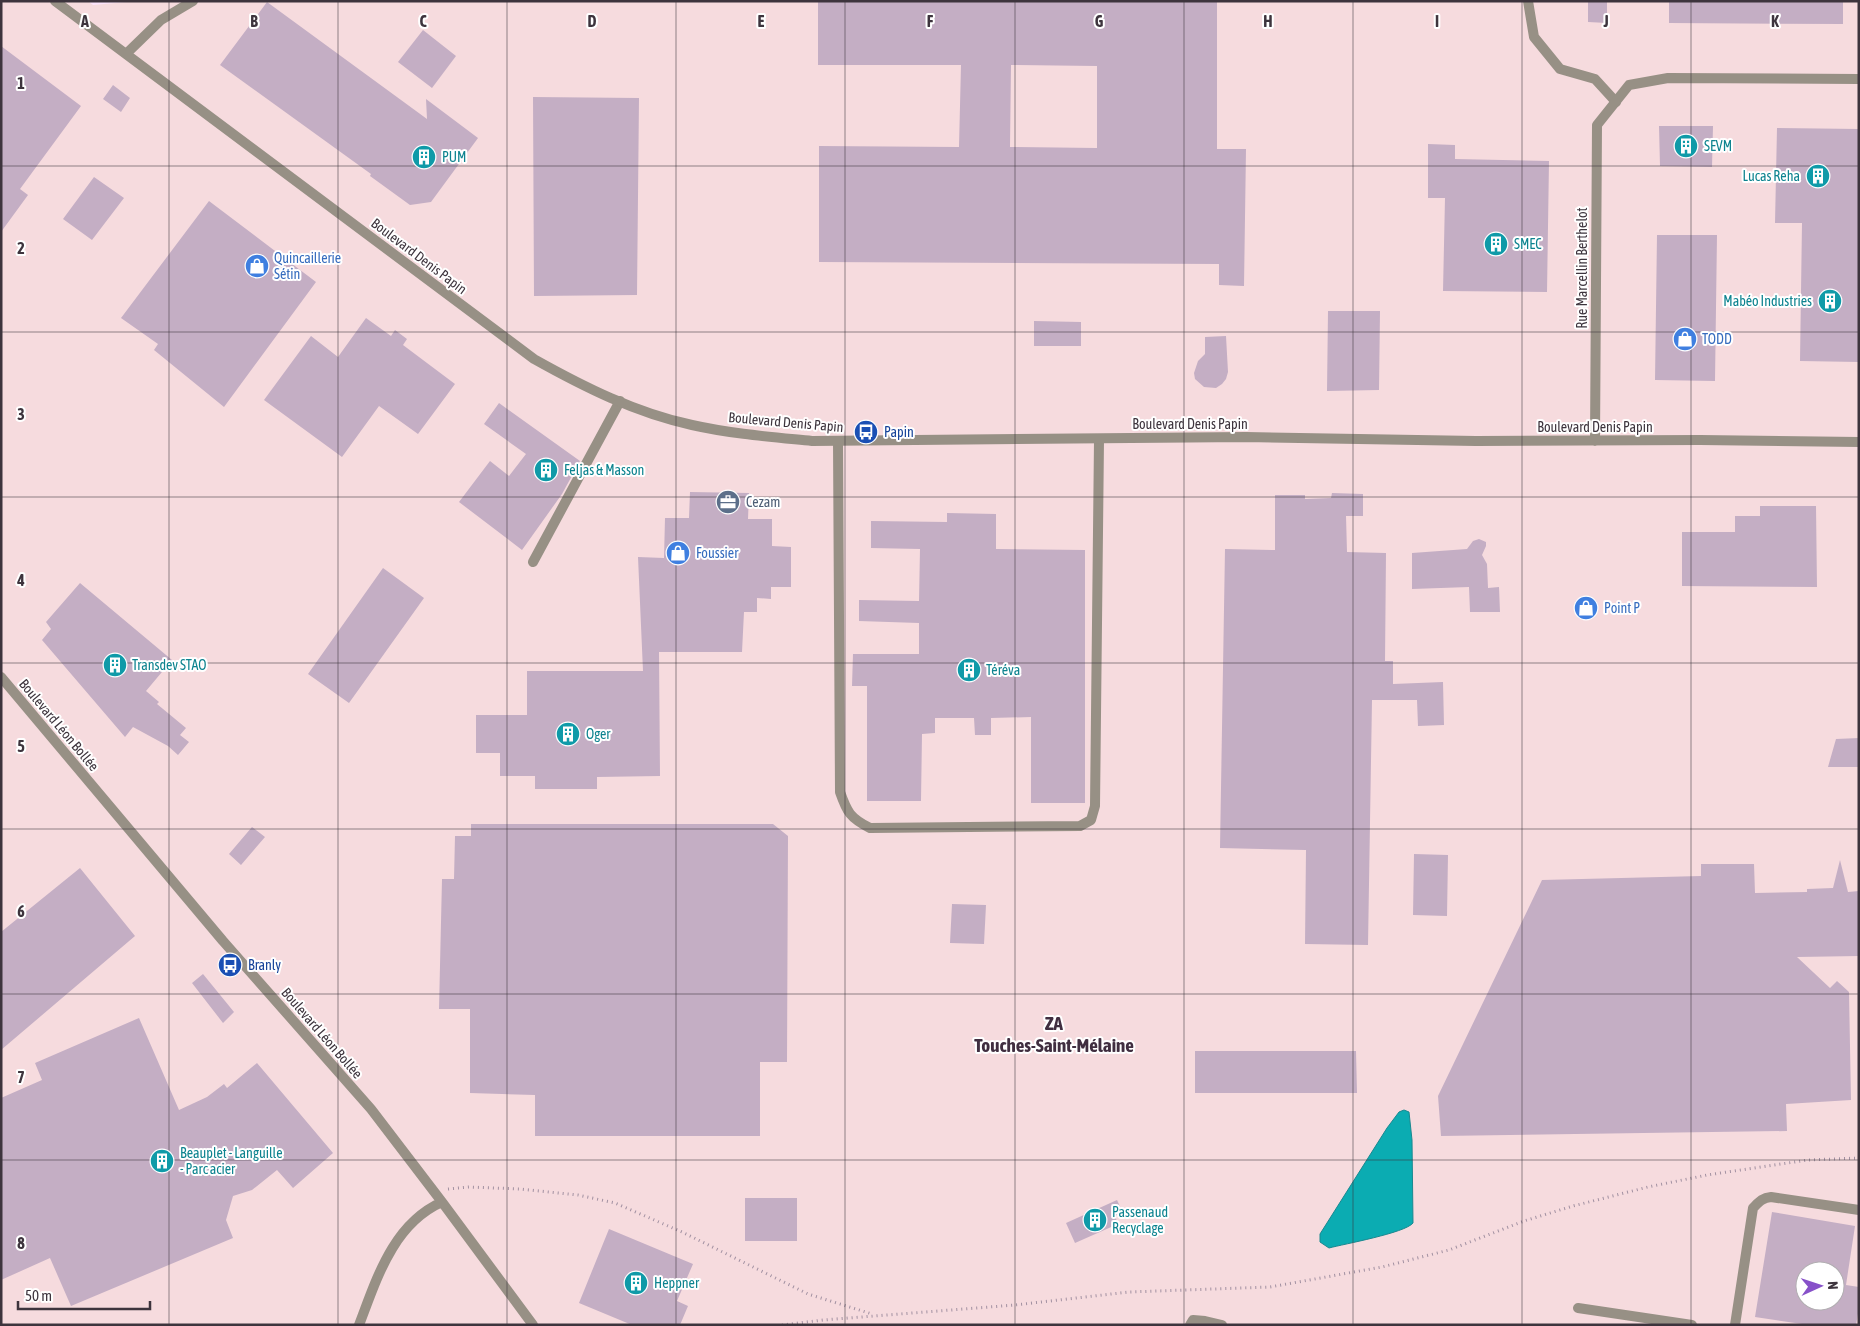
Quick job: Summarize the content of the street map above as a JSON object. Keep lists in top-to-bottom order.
{
  "streets": {
    "street": ["Boulevard Denis Papin", "Rue Marcellin Berthelot", "Boulevard Léon Bollée"]
  },
  "crossings": [
    ["Boulevard Denis Papin", "Rue Marcellin Berthelot"]
  ],
  "districts": ["ZA Touches-Saint-Mélaine"],
  "places": {
    "building": [
      "SEVM",
      "PUM",
      "Lucas Reha",
      "SMEC",
      "Mabéo Industries",
      "Feljas & Masson",
      "Transdev STAO",
      "Téréva",
      "Oger",
      "Beauplet - Languille - Parc acier",
      "Passenaud Recyclage",
      "Heppner"
    ],
    "shop": [
      "Quincaillerie Sétin",
      "TODD",
      "Foussier",
      "Point P"
    ],
    "bus stop": ["Papin", "Branly"],
    "office": ["Cezam"]
  },
  "scale_bar": "50 m",
  "north": "right",
  "grid": {
    "columns": [
      "A",
      "B",
      "C",
      "D",
      "E",
      "F",
      "G",
      "H",
      "I",
      "J",
      "K"
    ],
    "rows": [
      "1",
      "2",
      "3",
      "4",
      "5",
      "6",
      "7",
      "8"
    ]
  }
}
